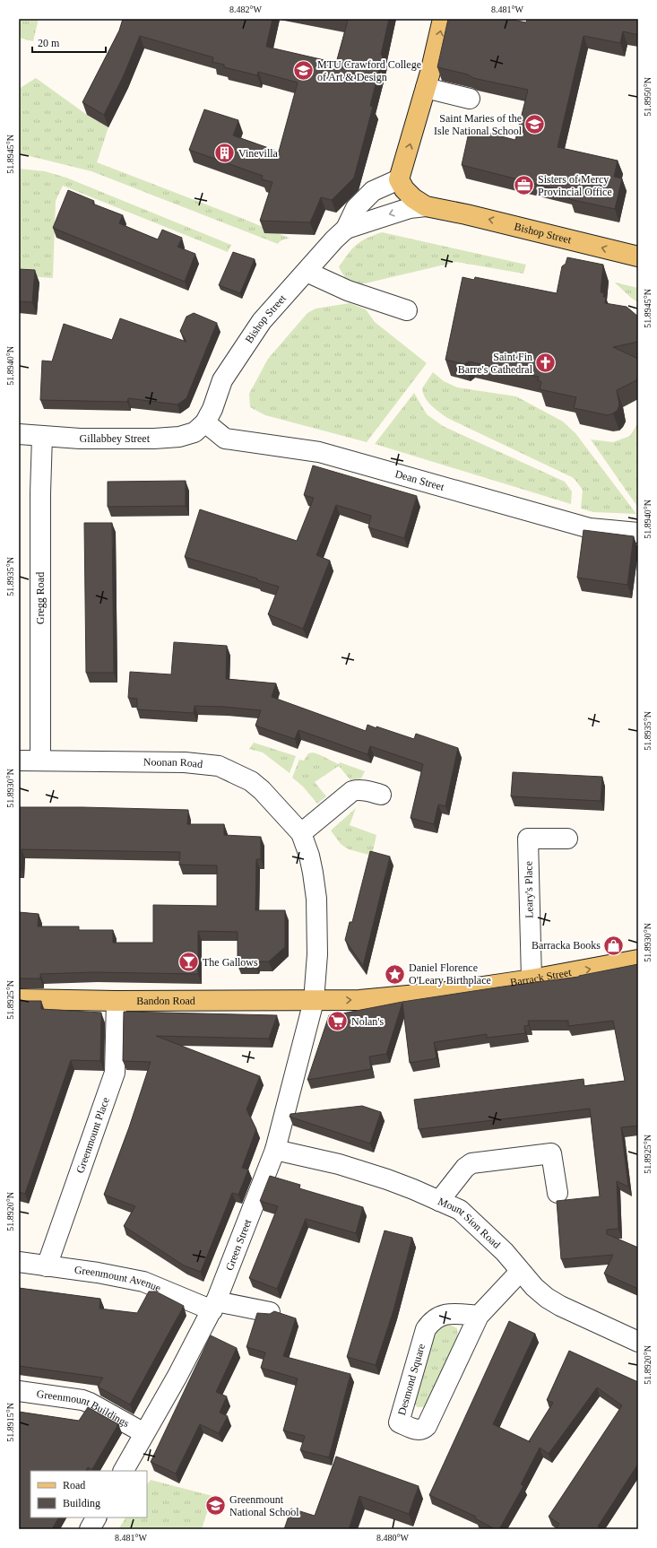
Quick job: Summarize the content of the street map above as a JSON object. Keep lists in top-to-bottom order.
{
  "streets": {
    "main road": ["Bishop Street", "Barrack Street", "Bandon Road"],
    "street": [
      "Gillabbey Street",
      "Dean Street",
      "Gregg Road",
      "Noonan Road",
      "Leary's Place",
      "Greenmount Place",
      "Mount Sion Road",
      "Green Street",
      "Greenmount Avenue",
      "Desmond Square",
      "Greenmount Buildings"
    ]
  },
  "crossings": [
    ["Bishop Street", "Gillabbey Street"],
    ["Bishop Street", "Dean Street"],
    ["Gillabbey Street", "Dean Street"],
    ["Gillabbey Street", "Gregg Road"],
    ["Gregg Road", "Noonan Road"],
    ["Noonan Road", "Barrack Street"],
    ["Noonan Road", "Bandon Road"],
    ["Noonan Road", "Green Street"],
    ["Leary's Place", "Barrack Street"],
    ["Barrack Street", "Bandon Road"],
    ["Barrack Street", "Green Street"],
    ["Bandon Road", "Greenmount Place"],
    ["Bandon Road", "Green Street"],
    ["Greenmount Place", "Greenmount Avenue"],
    ["Mount Sion Road", "Green Street"],
    ["Mount Sion Road", "Desmond Square"],
    ["Green Street", "Greenmount Avenue"],
    ["Green Street", "Greenmount Buildings"]
  ],
  "one_way": ["Bishop Street", "Barrack Street"],
  "places": {
    "school or university": ["MTU Crawford College of Art & Design", "Saint Maries of the Isle National School", "Greenmount National School"],
    "building": ["Vinevilla"],
    "office": ["Sisters of Mercy Provincial Office"],
    "church": ["Saint Fin Barre's Cathedral"],
    "shop": ["Barracka Books"],
    "bar": ["The Gallows"],
    "place": ["Daniel Florence O'Leary Birthplace"],
    "supermarket": ["Nolan's"]
  },
  "legend": ["Road", "Building"],
  "scale_bar": "20 m",
  "coordinates": [
    "8.482°W",
    "8.481°W",
    "51.8950°N",
    "51.8945°N",
    "51.8940°N",
    "51.8935°N",
    "51.8930°N",
    "51.8925°N",
    "51.8920°N",
    "51.8915°N",
    "8.480°W"
  ]
}
